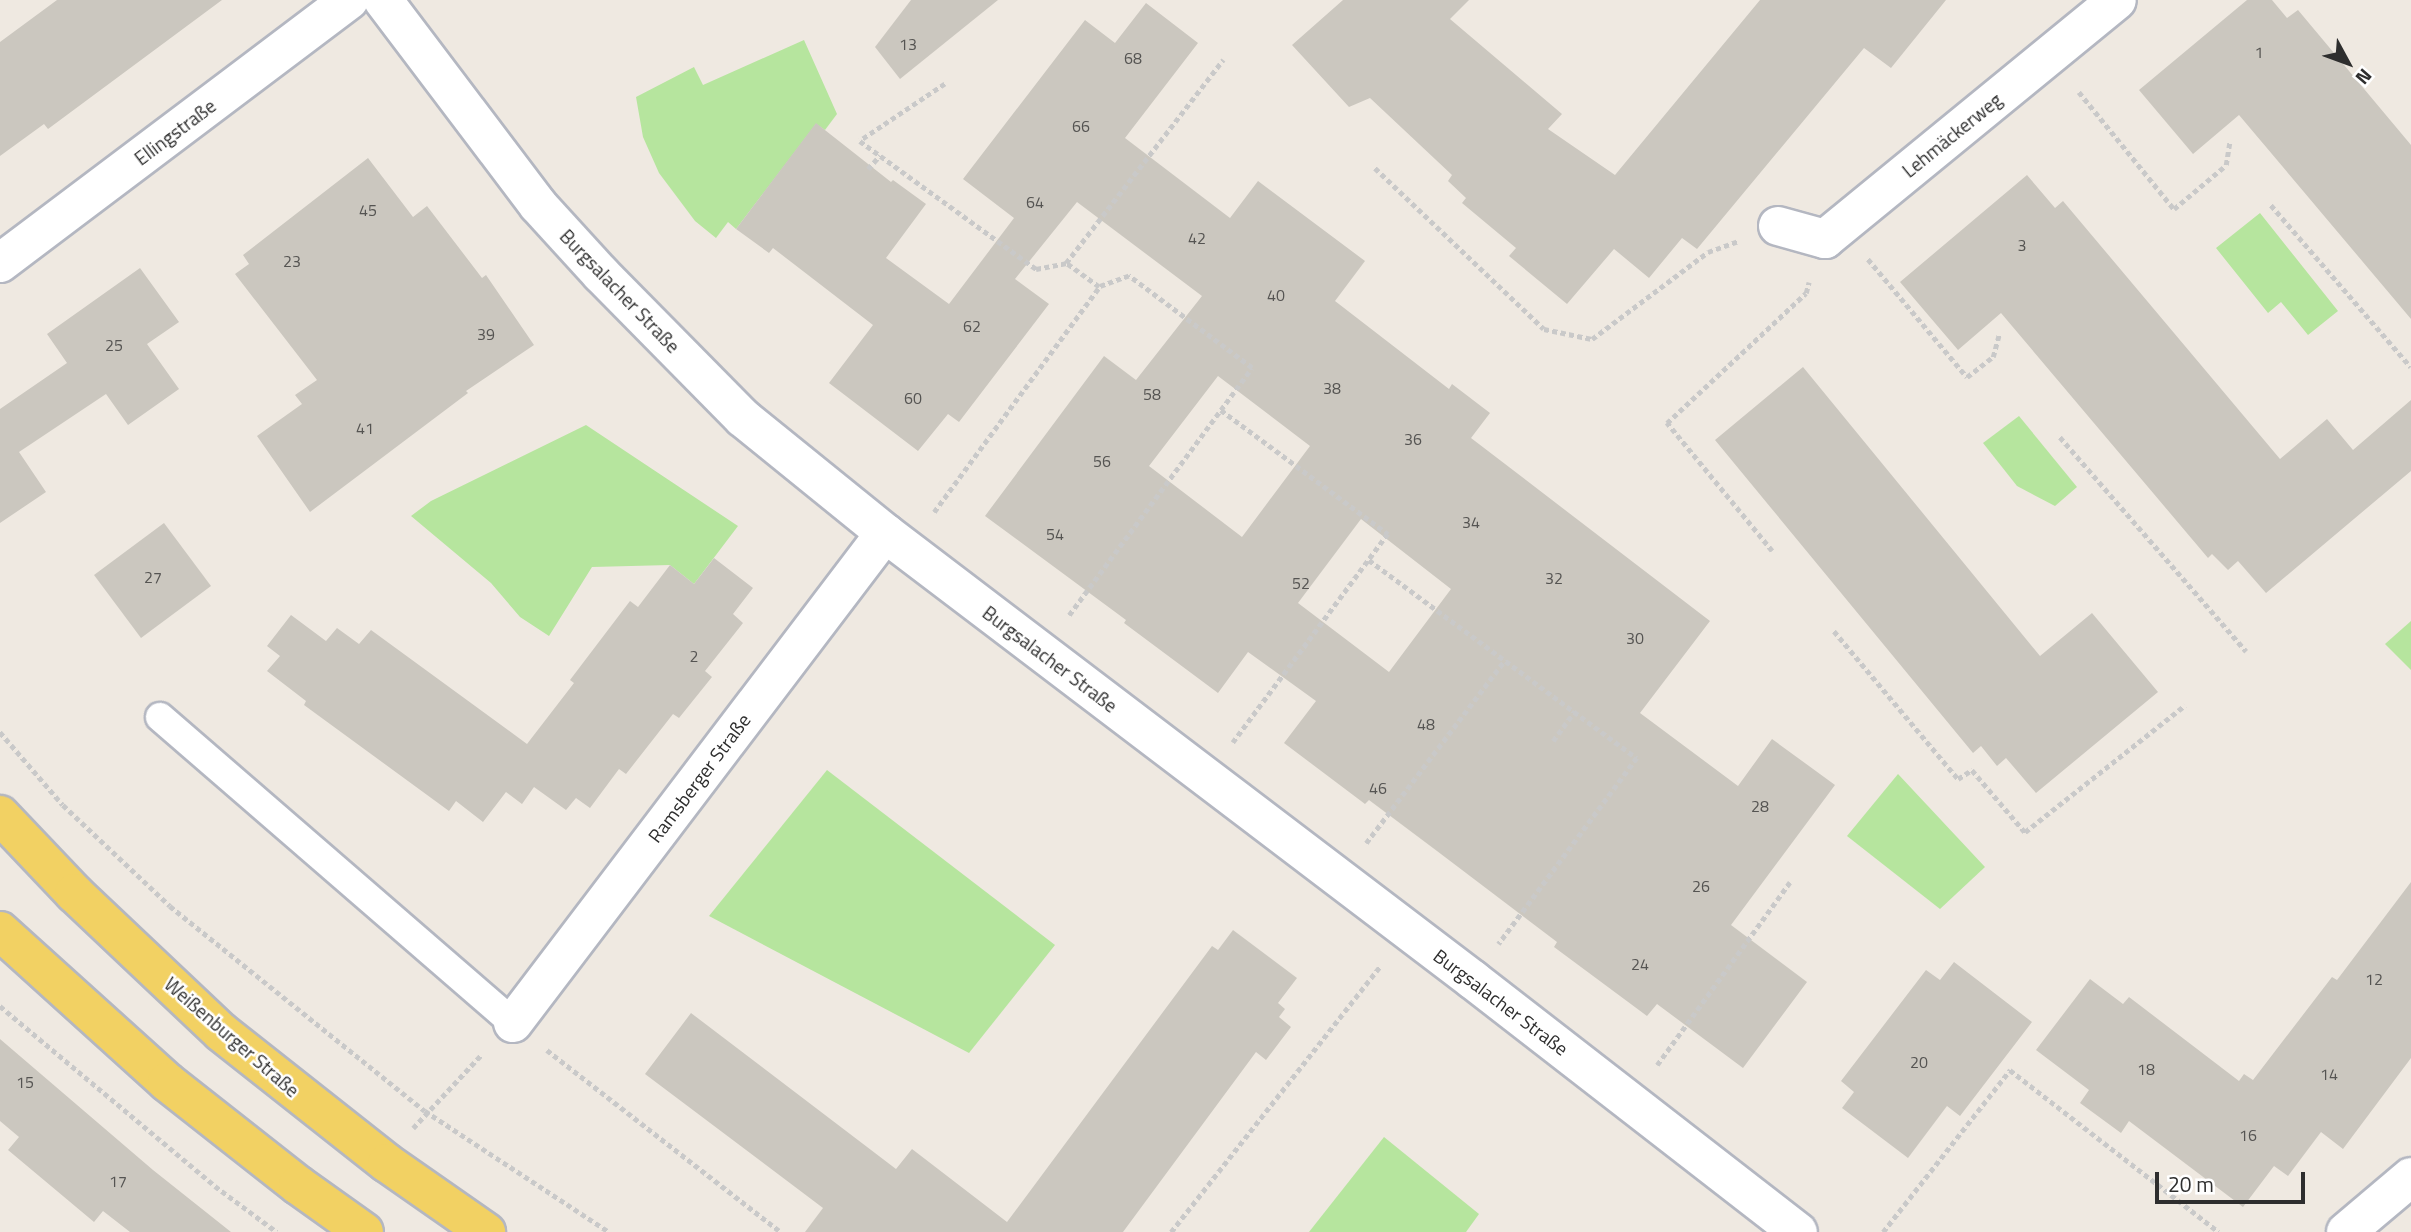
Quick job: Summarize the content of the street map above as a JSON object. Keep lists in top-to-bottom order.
{
  "streets": {
    "main road": ["Weißenburger Straße"],
    "street": [
      "Ellingstraße",
      "Lehmäckerweg",
      "Burgsalacher Straße",
      "Ramsberger Straße"
    ]
  },
  "crossings": [
    ["Burgsalacher Straße", "Ramsberger Straße"]
  ],
  "house_numbers": [
    "13",
    "1",
    "68",
    "66",
    "64",
    "45",
    "42",
    "3",
    "23",
    "40",
    "62",
    "39",
    "25",
    "38",
    "58",
    "60",
    "41",
    "36",
    "56",
    "34",
    "54",
    "27",
    "32",
    "52",
    "30",
    "2",
    "48",
    "46",
    "28",
    "26",
    "24",
    "12",
    "20",
    "18",
    "14",
    "15",
    "16",
    "17"
  ],
  "scale_bar": "20 m",
  "north": "bottom right"
}
